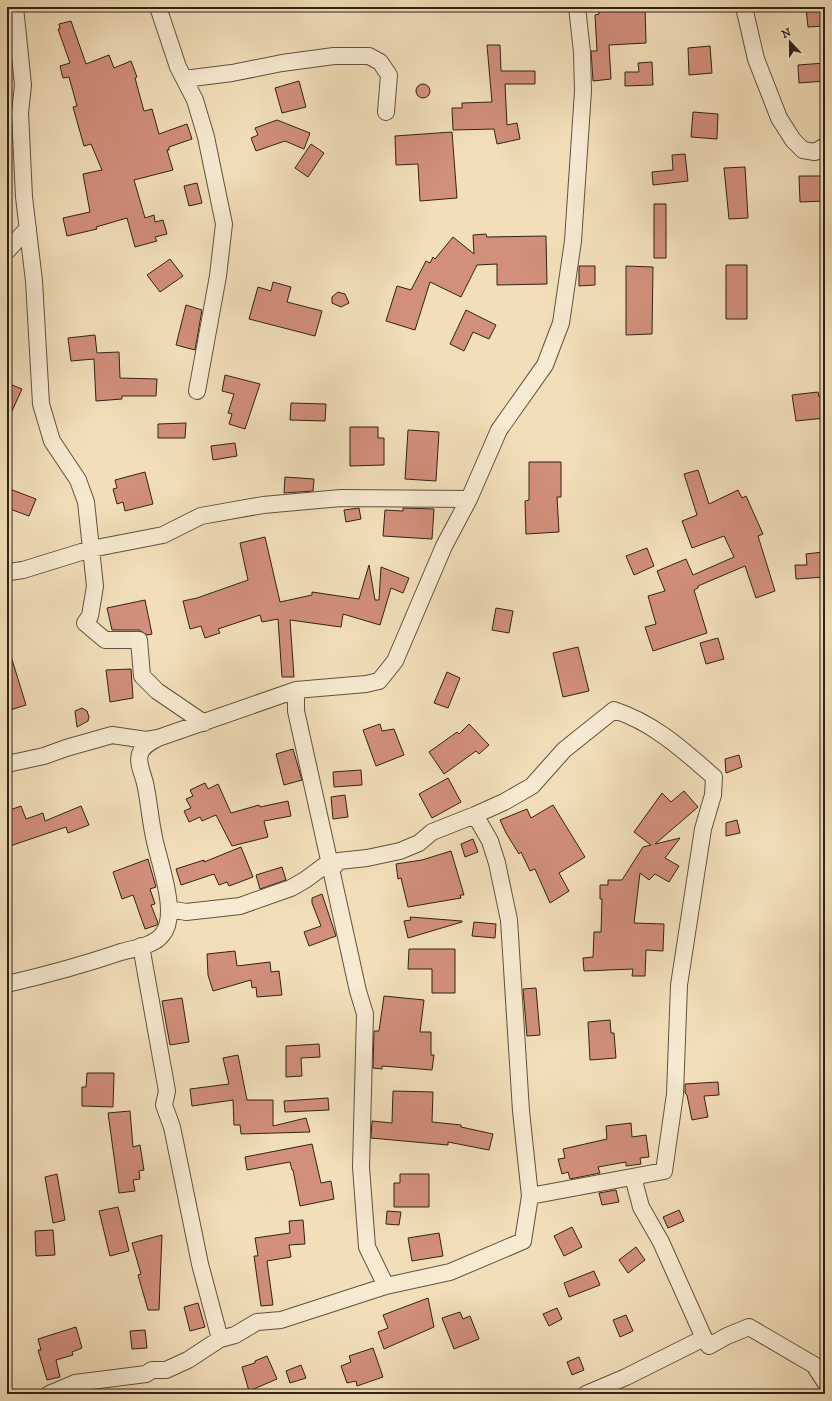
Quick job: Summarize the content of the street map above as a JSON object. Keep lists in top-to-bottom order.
{
  "north": "top"
}
